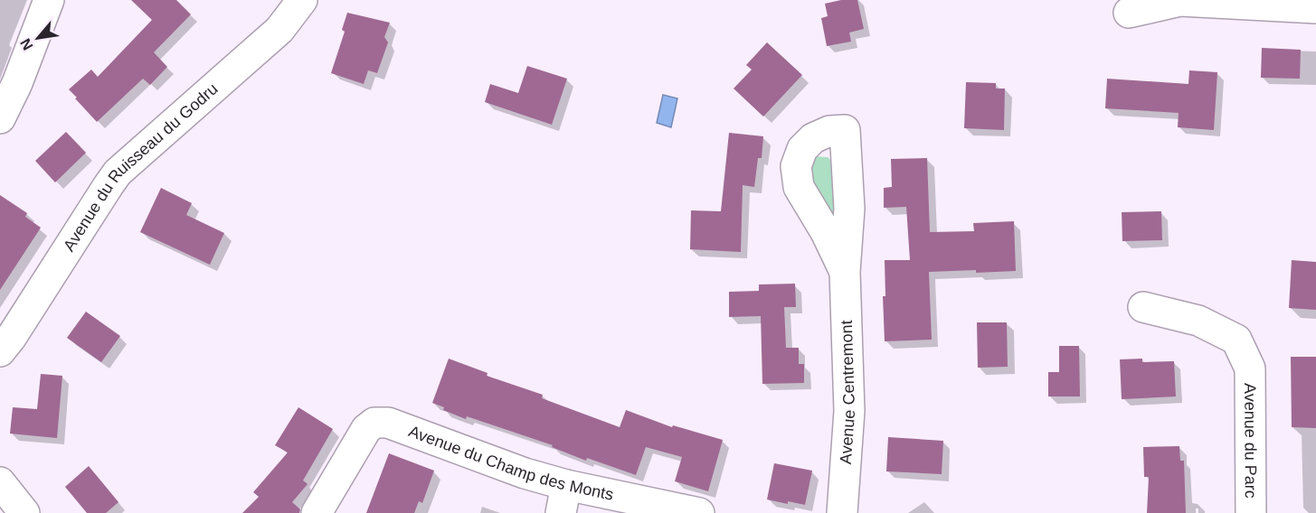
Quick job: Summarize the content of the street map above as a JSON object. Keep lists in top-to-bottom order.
{
  "streets": {
    "street": [
      "Avenue du Ruisseau du Godru",
      "Avenue Centremont",
      "Avenue du Parc",
      "Avenue du Champ des Monts"
    ]
  },
  "north": "bottom left"
}
